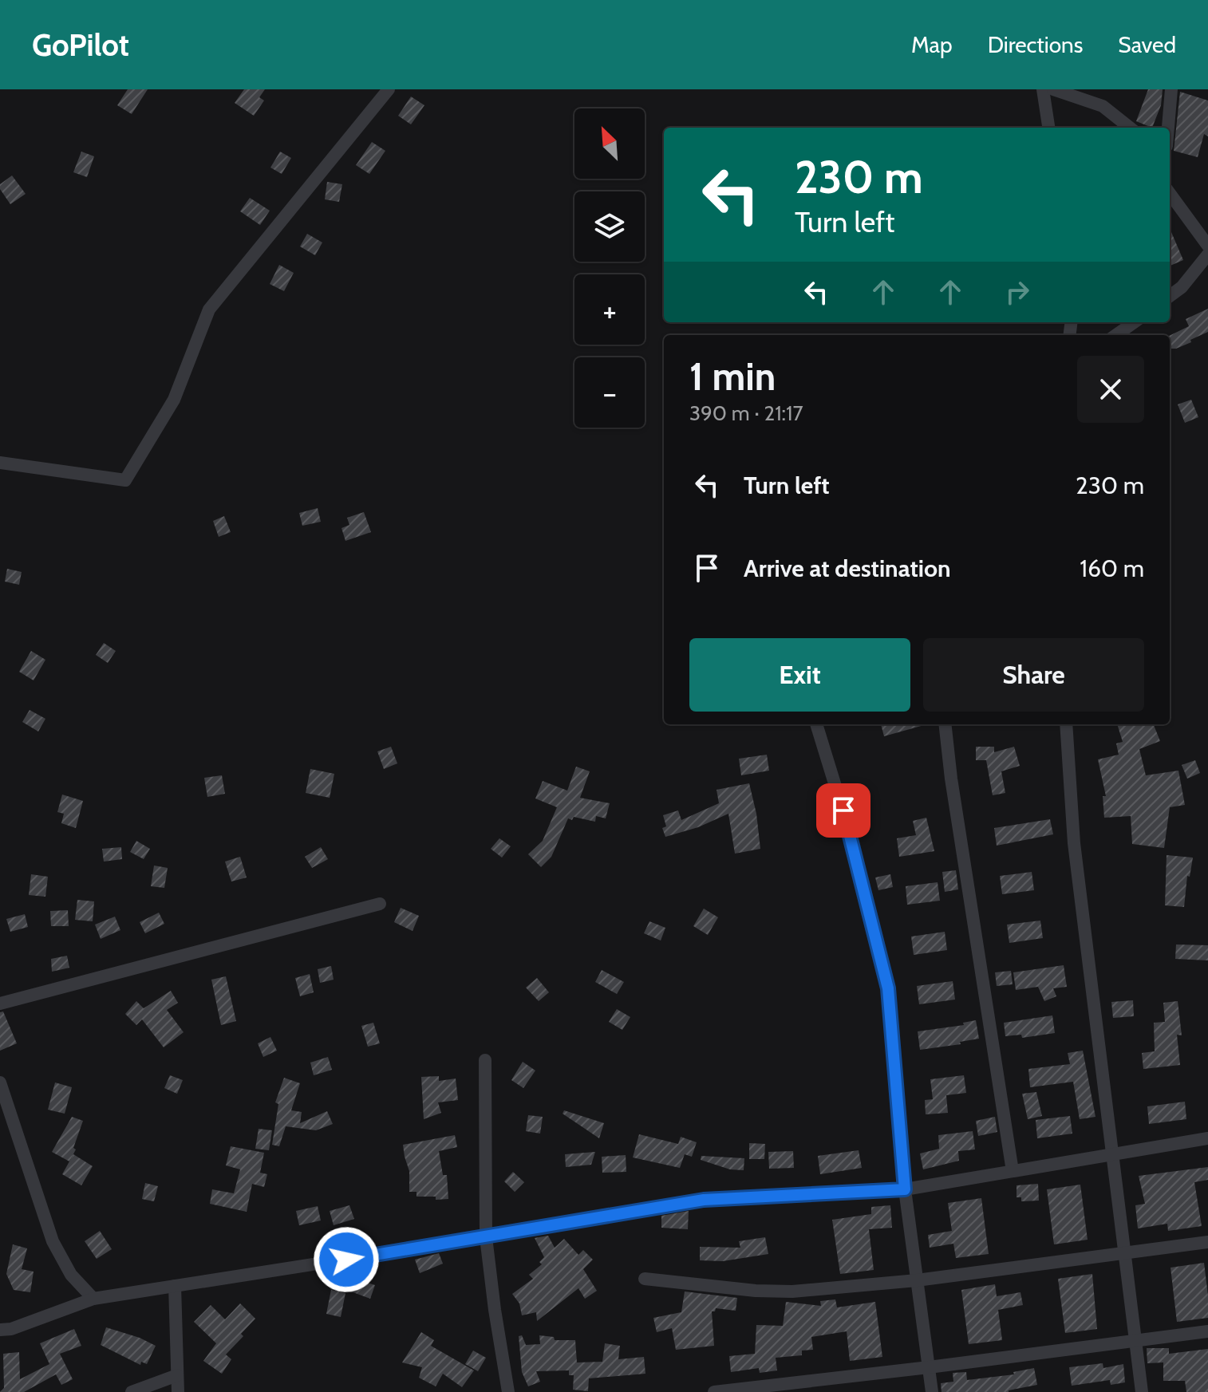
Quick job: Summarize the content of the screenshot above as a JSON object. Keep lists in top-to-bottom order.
{
  "north": "top left",
  "page": {
    "header": "GoPilot",
    "nav": ["Map", "Directions", "Saved"],
    "map_buttons": ["+", "−"],
    "turn": ["230 m", "Turn left"],
    "heading": ["1 min", "390 m · 21:17"],
    "list": [
      {
        "name": "Turn left",
        "value": "230 m"
      },
      {
        "name": "Arrive at destination",
        "value": "160 m"
      }
    ],
    "buttons": ["Exit", "Share"]
  }
}
